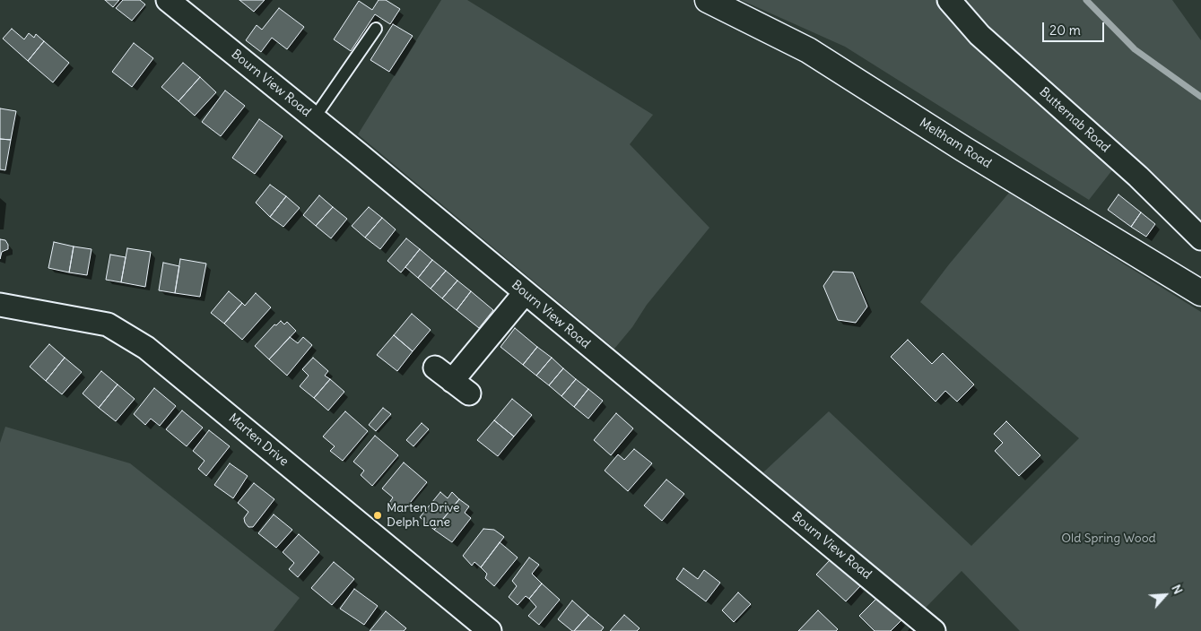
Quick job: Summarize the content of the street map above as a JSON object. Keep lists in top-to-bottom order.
{
  "streets": {
    "main road": ["Meltham Road"],
    "street": ["Bourn View Road", "Butternab Road", "Marten Drive"]
  },
  "parks": ["Old Spring Wood"],
  "places": ["Marten Drive Delph Lane"],
  "scale_bar": "20 m",
  "north": "top right"
}
